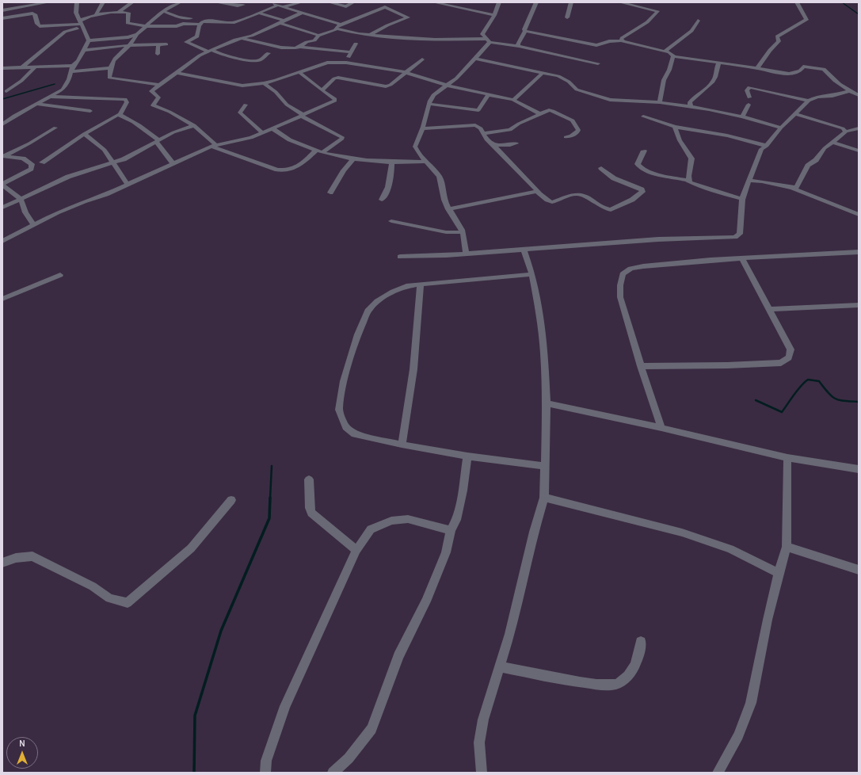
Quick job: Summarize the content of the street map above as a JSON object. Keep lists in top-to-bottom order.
{
  "north": "top"
}
